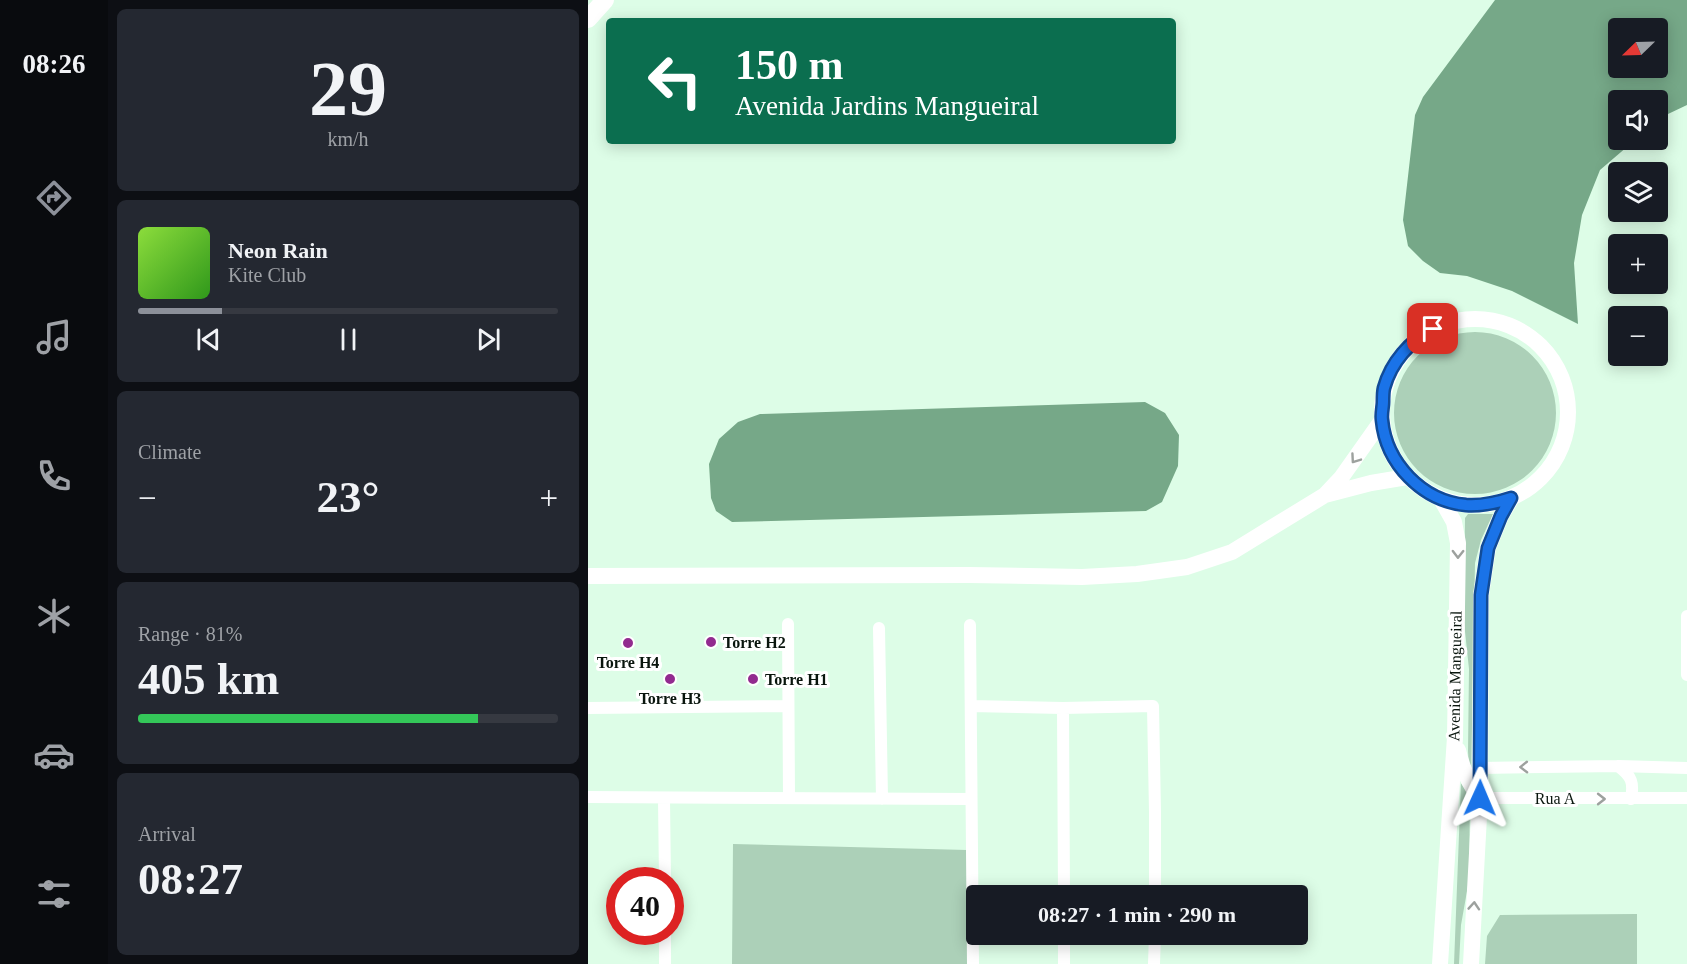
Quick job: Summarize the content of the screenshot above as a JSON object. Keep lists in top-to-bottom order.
{
  "streets": {
    "street": ["Avenida Mangueiral", "Rua A"]
  },
  "crossings": [
    ["Avenida Mangueiral", "Rua A"]
  ],
  "places": [
    "Torre H2",
    "Torre H4",
    "Torre H3",
    "Torre H1"
  ],
  "north": "bottom left",
  "page": {
    "tabs": "08:26",
    "tile": [
      ["29", "km/h"],
      "Climate",
      ["Range · 81%", "405 km"],
      ["Arrival", "08:27"]
    ],
    "map_buttons": ["+", "−"],
    "turn": ["150 m", "Avenida Jardins Mangueiral"],
    "song": ["Neon Rain", "Kite Club"],
    "heat": ["−", "23°", "+"],
    "limit": "40",
    "trip": "08:27 · 1 min · 290 m"
  }
}
